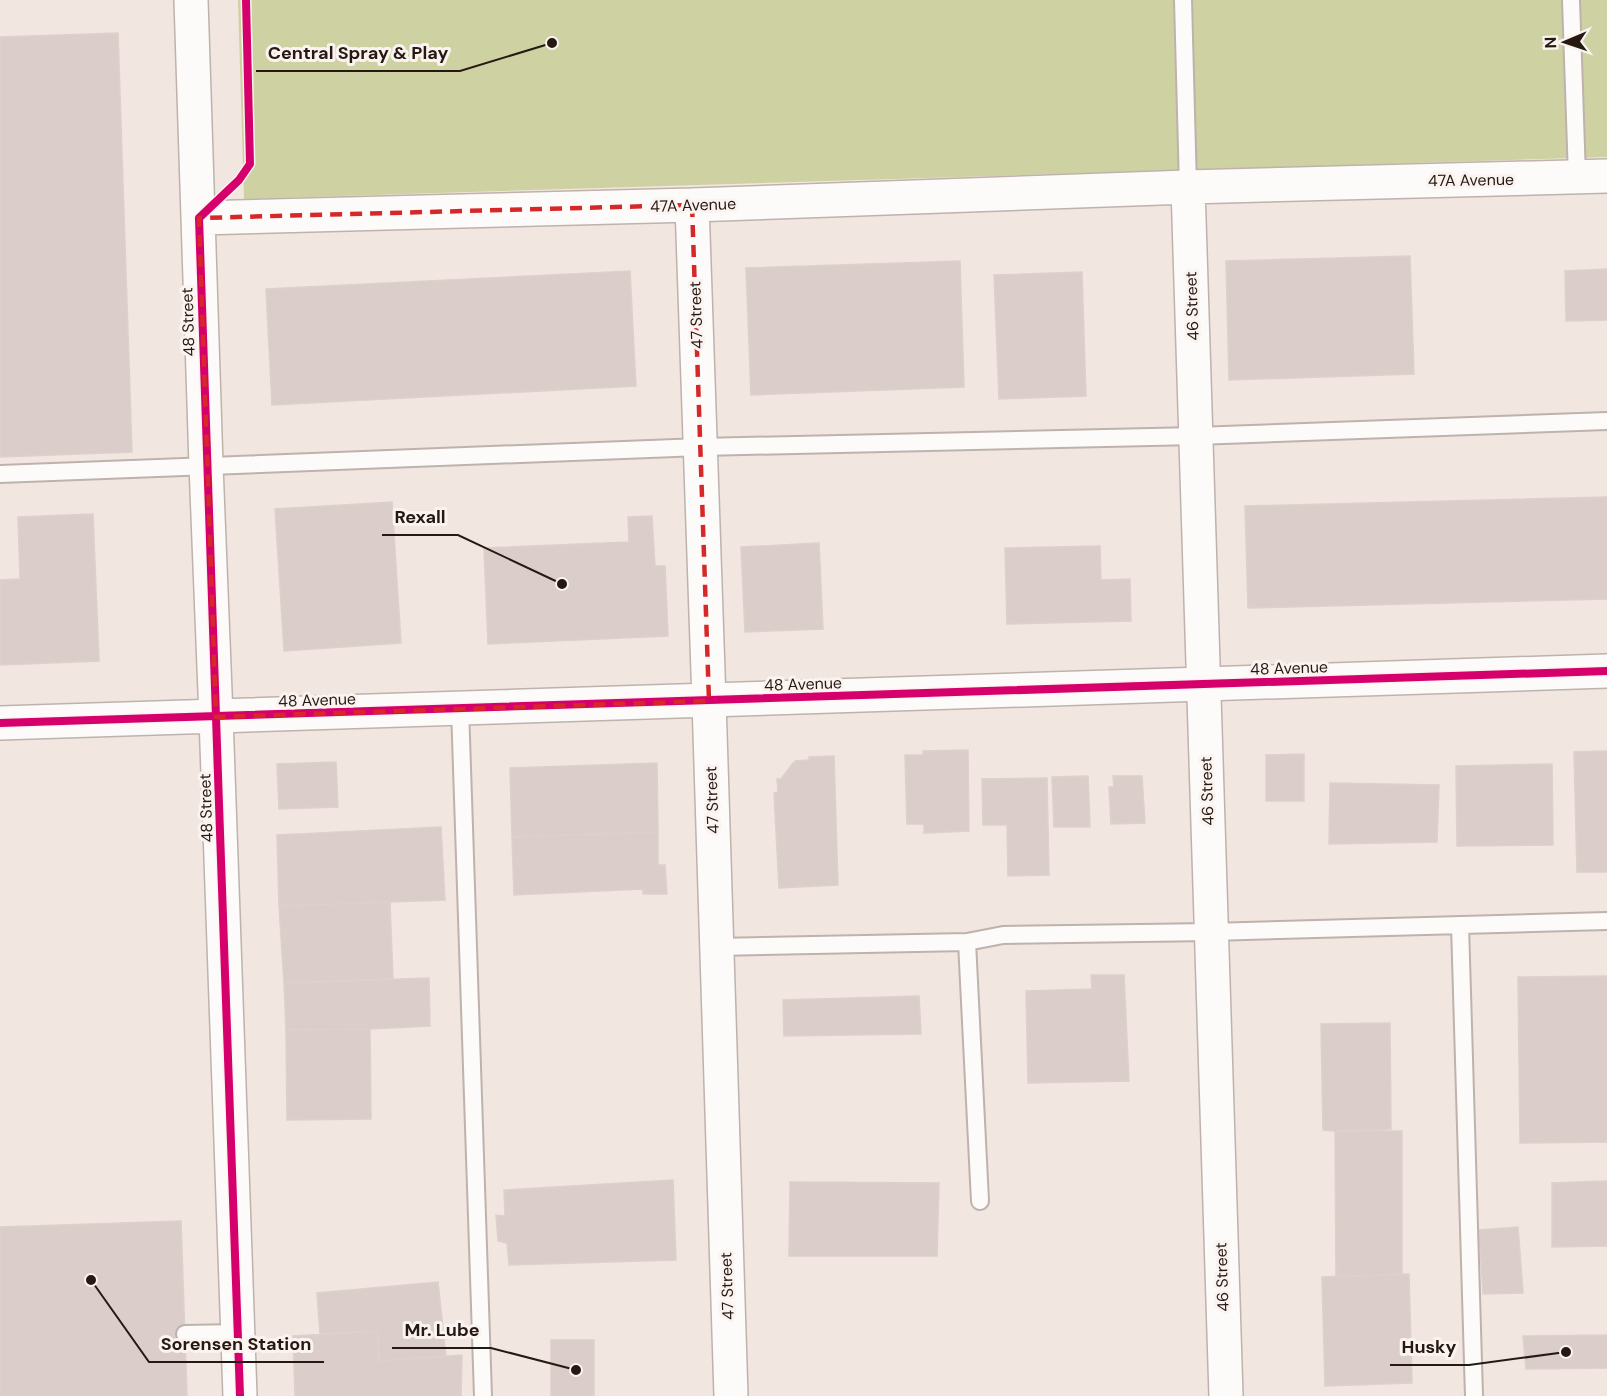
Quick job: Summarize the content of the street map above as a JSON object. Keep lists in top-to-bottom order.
{
  "streets": {
    "street": [
      "47A Avenue",
      "46 Street",
      "47 Street",
      "48 Street",
      "48 Avenue"
    ]
  },
  "crossings": [
    ["47A Avenue", "46 Street"],
    ["47A Avenue", "47 Street"],
    ["47A Avenue", "48 Street"],
    ["46 Street", "48 Avenue"],
    ["47 Street", "48 Avenue"],
    ["48 Street", "48 Avenue"]
  ],
  "places": [
    "Central Spray & Play",
    "Rexall",
    "Sorensen Station",
    "Husky",
    "Mr. Lube"
  ],
  "north": "left"
}
